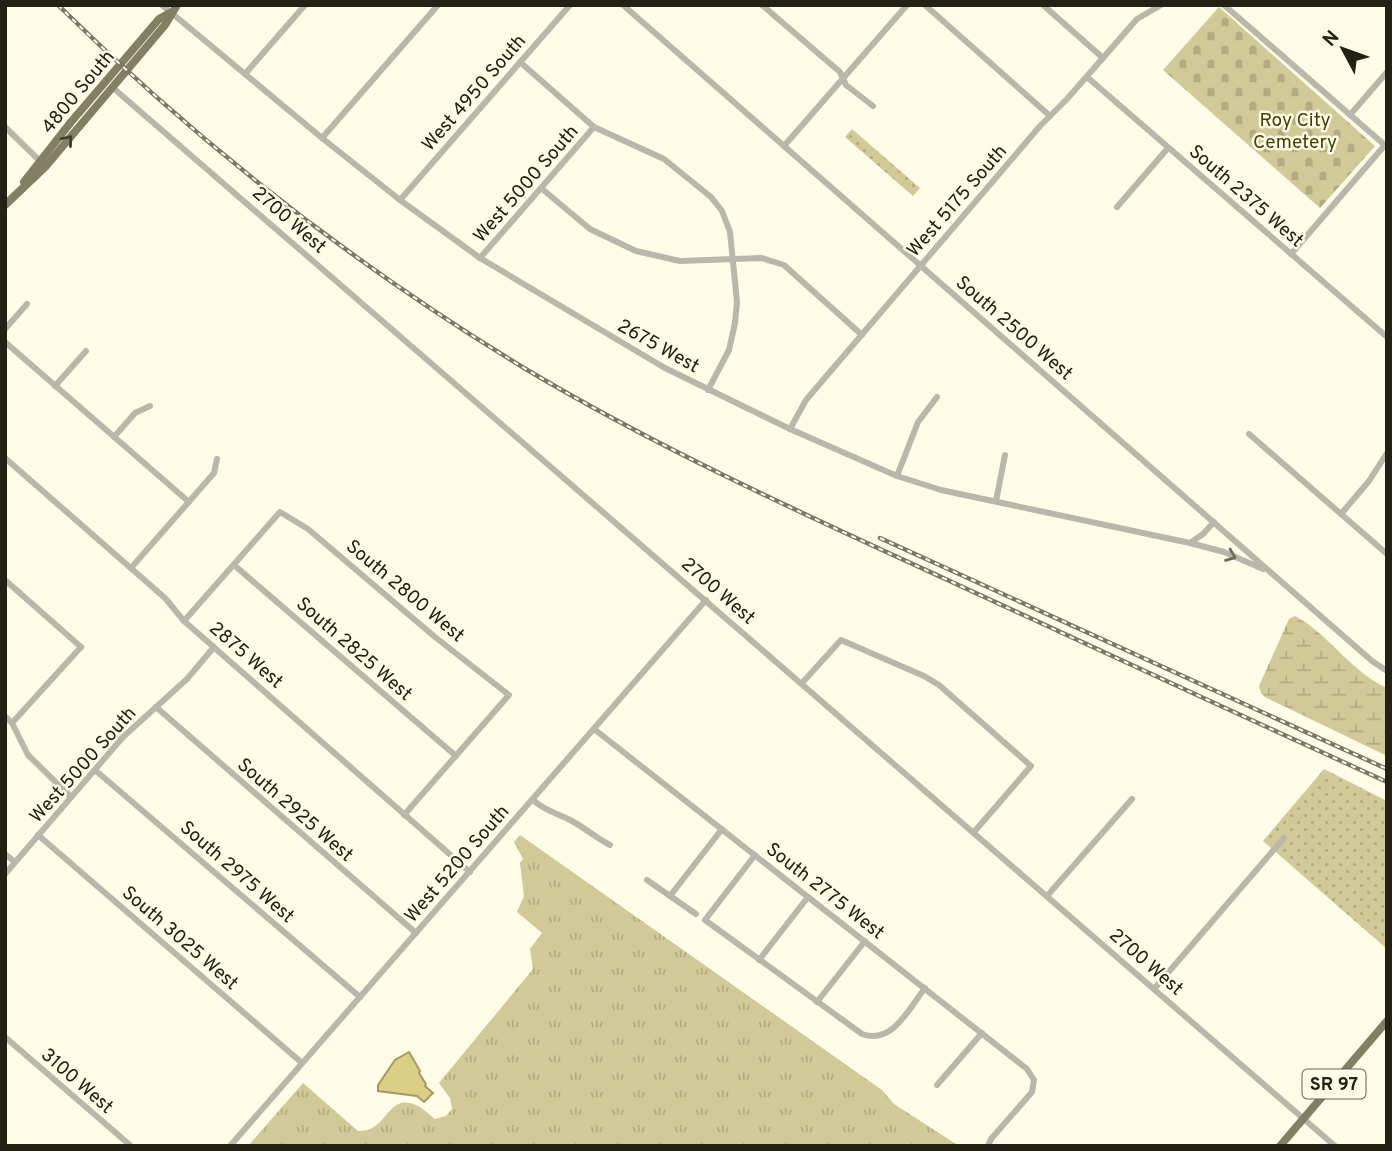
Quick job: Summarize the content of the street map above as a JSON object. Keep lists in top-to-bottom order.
{
  "streets": {
    "main road": ["4800 South", "SR 97"],
    "street": [
      "West 4950 South",
      "West 5000 South",
      "South 2375 West",
      "West 5175 South",
      "2700 West",
      "South 2500 West",
      "2675 West",
      "South 2800 West",
      "South 2825 West",
      "2875 West",
      "South 2925 West",
      "West 5200 South",
      "South 2975 West",
      "South 2775 West",
      "South 3025 West",
      "3100 West"
    ]
  },
  "crossings": [
    ["4800 South", "2700 West"],
    ["4800 South", "2675 West"],
    ["West 4950 South", "2675 West"],
    ["West 5000 South", "2675 West"],
    ["West 5000 South", "2875 West"],
    ["West 5000 South", "South 2925 West"],
    ["West 5000 South", "South 2975 West"],
    ["West 5000 South", "South 3025 West"],
    ["South 2375 West", "West 5175 South"],
    ["West 5175 South", "South 2500 West"],
    ["West 5175 South", "2675 West"],
    ["2700 West", "West 5200 South"],
    ["2700 West", "SR 97"],
    ["South 2500 West", "2675 West"],
    ["South 2800 West", "South 2825 West"],
    ["2875 West", "West 5200 South"],
    ["South 2925 West", "West 5200 South"],
    ["West 5200 South", "South 2975 West"],
    ["West 5200 South", "South 2775 West"],
    ["West 5200 South", "South 3025 West"]
  ],
  "parks": ["Roy City Cemetery"],
  "north": "top left"
}
